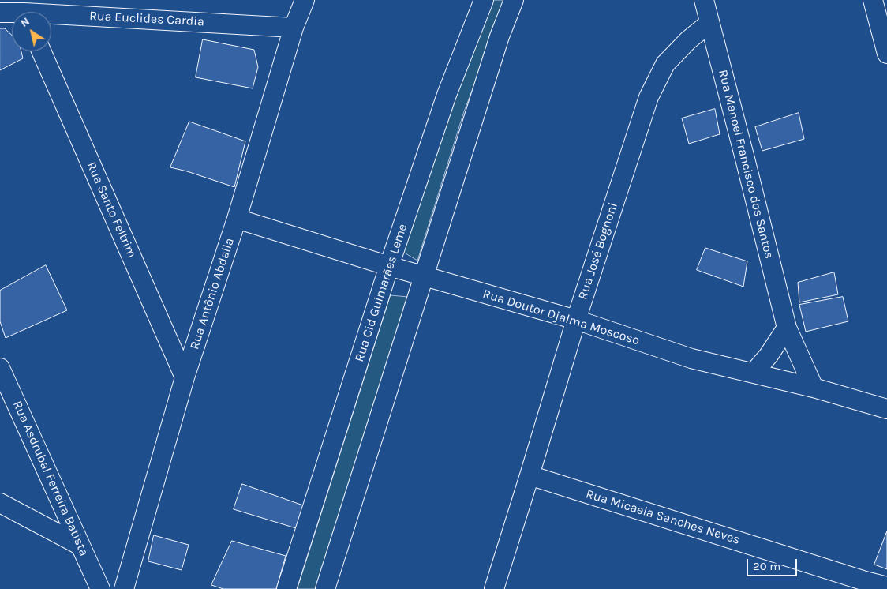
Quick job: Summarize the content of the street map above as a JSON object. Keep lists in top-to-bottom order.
{
  "streets": {
    "street": [
      "Rua Euclides Cardia",
      "Rua Manoel Francisco dos Santos",
      "Rua Santo Feltrim",
      "Rua José Bognoni",
      "Rua Cid Guimarães Leme",
      "Rua Antônio Abdalla",
      "Rua Doutor Djalma Moscoso",
      "Rua Asdrubal Ferreira Batista",
      "Rua Micaela Sanches Neves"
    ]
  },
  "crossings": [
    ["Rua Euclides Cardia", "Rua Antônio Abdalla"],
    ["Rua Manoel Francisco dos Santos", "Rua José Bognoni"],
    ["Rua Manoel Francisco dos Santos", "Rua Doutor Djalma Moscoso"],
    ["Rua Santo Feltrim", "Rua Antônio Abdalla"],
    ["Rua José Bognoni", "Rua Doutor Djalma Moscoso"],
    ["Rua José Bognoni", "Rua Micaela Sanches Neves"],
    ["Rua Cid Guimarães Leme", "Rua Doutor Djalma Moscoso"],
    ["Rua Antônio Abdalla", "Rua Doutor Djalma Moscoso"]
  ],
  "scale_bar": "20 m",
  "north": "top left"
}
